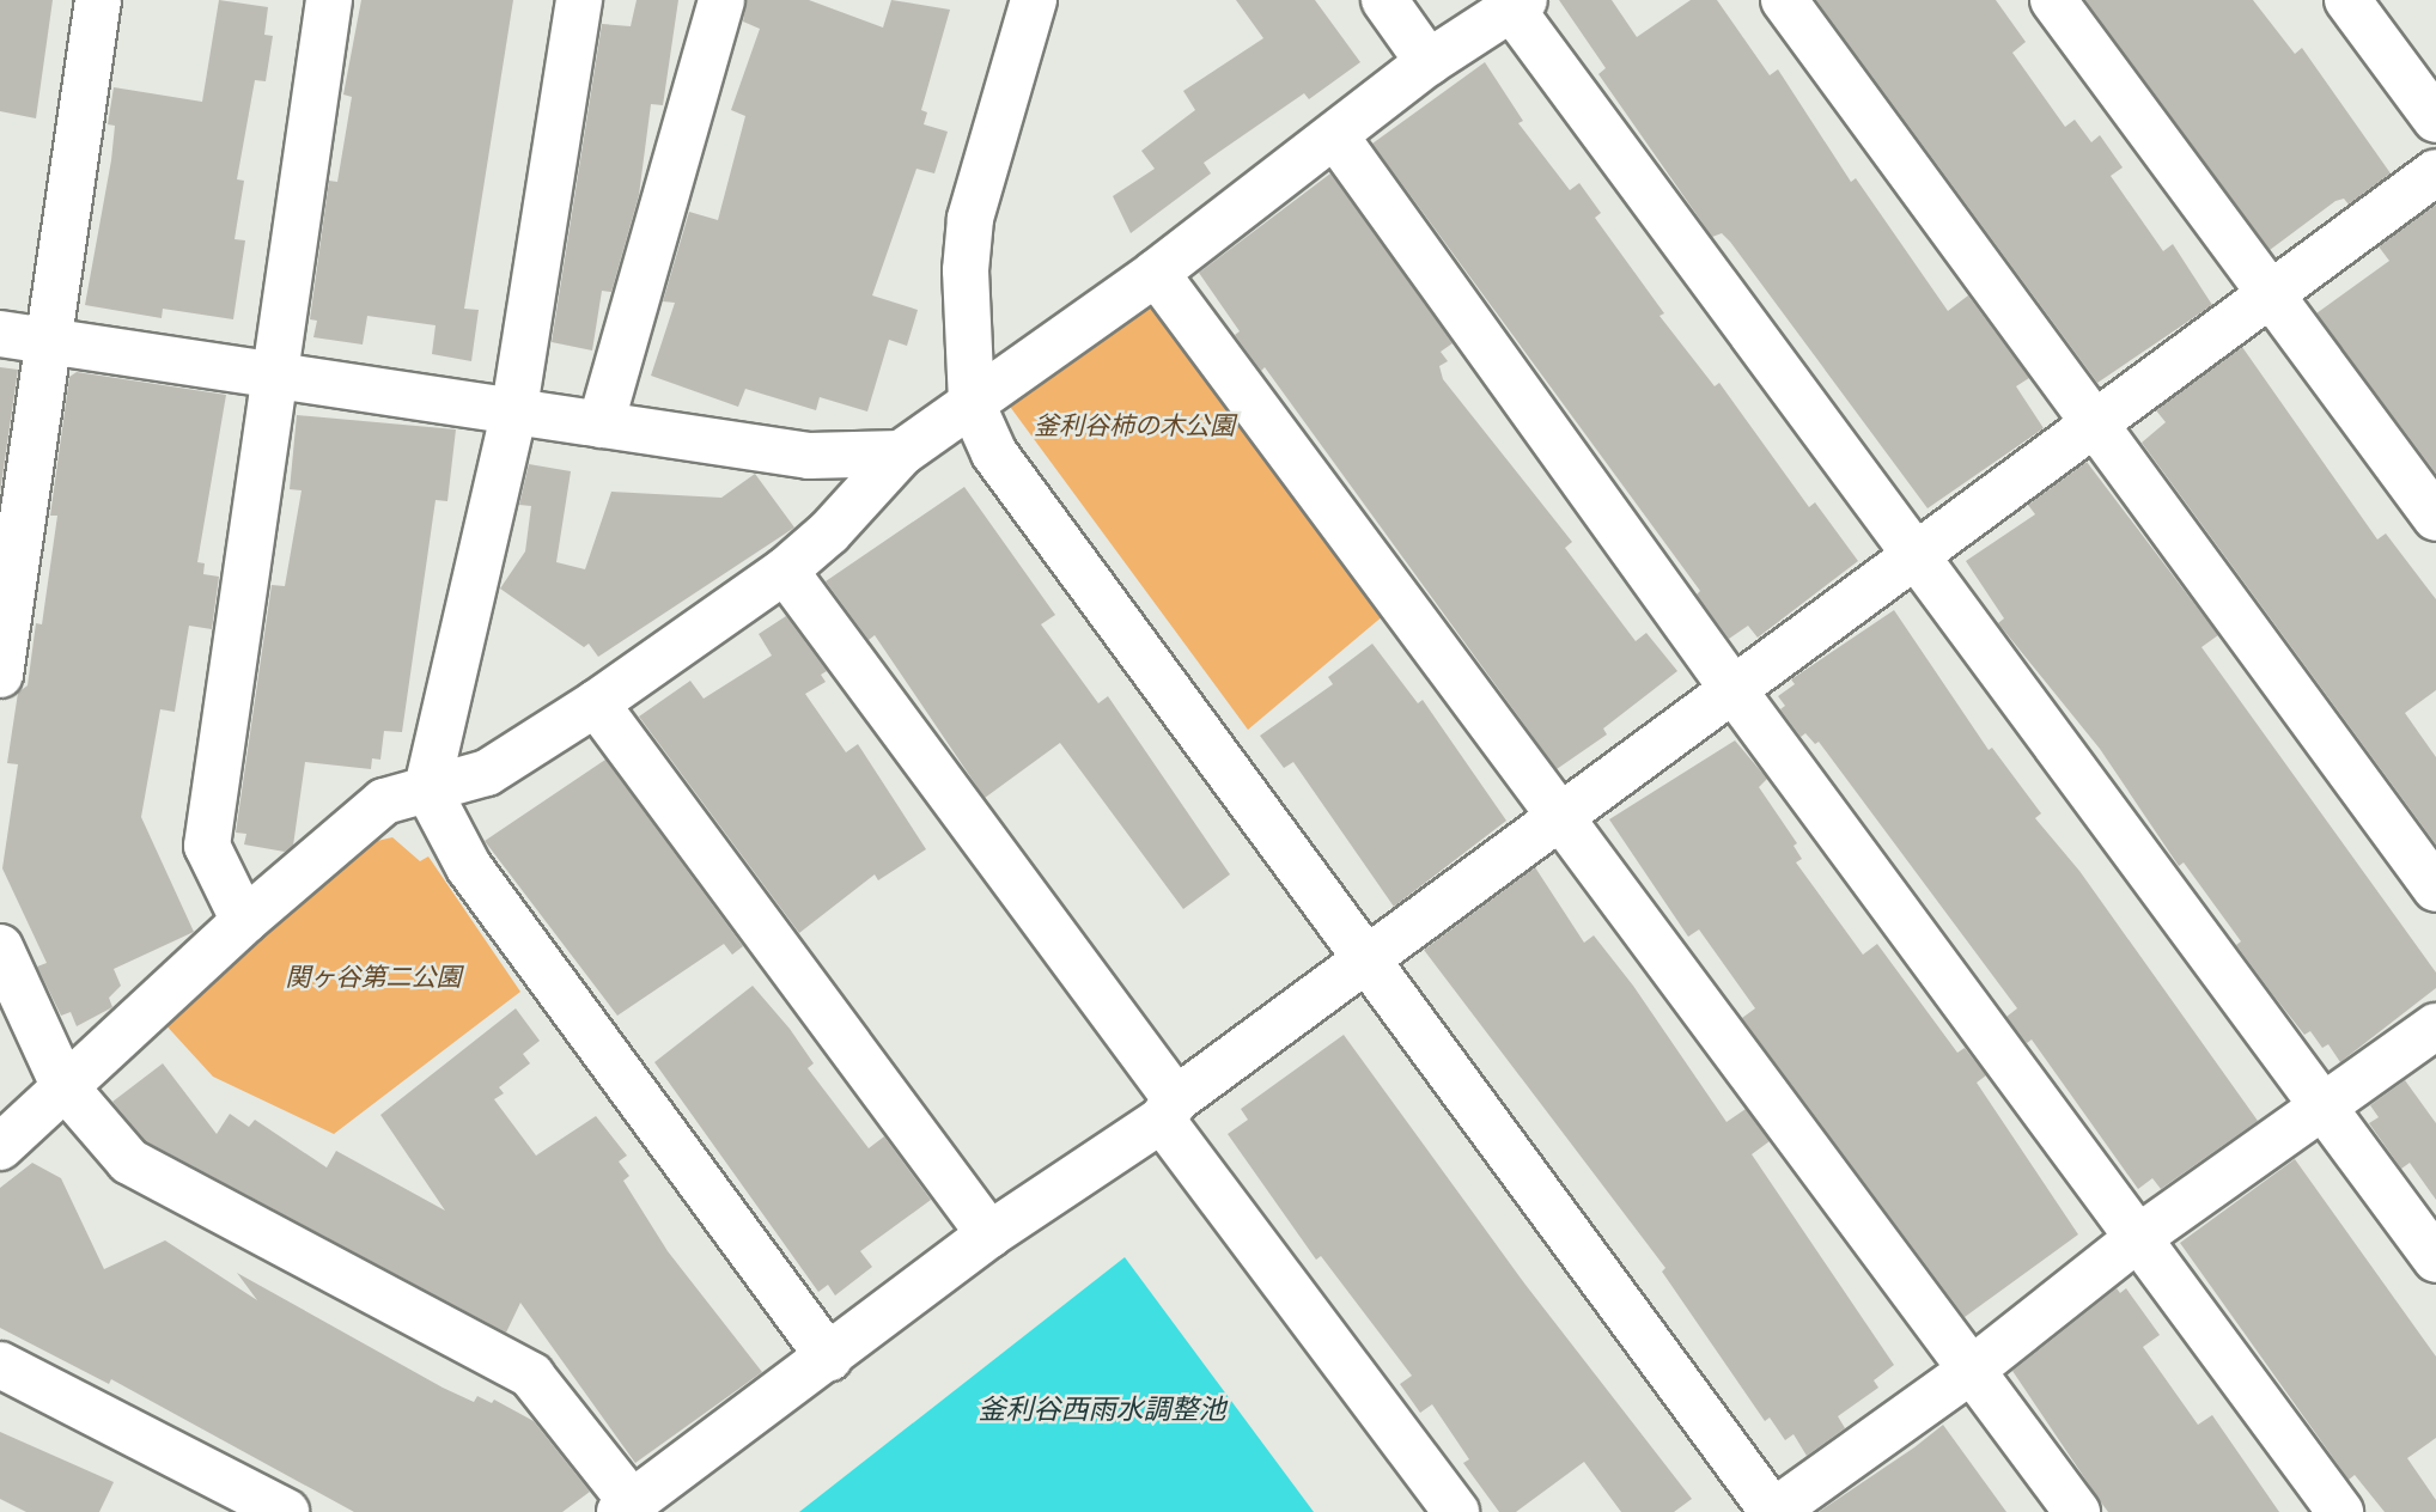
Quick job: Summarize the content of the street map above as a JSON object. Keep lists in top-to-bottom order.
{
  "water": ["釜利谷西雨水調整池"],
  "parks": ["釜利谷柿の木公園", "関ヶ谷第二公園"]
}
